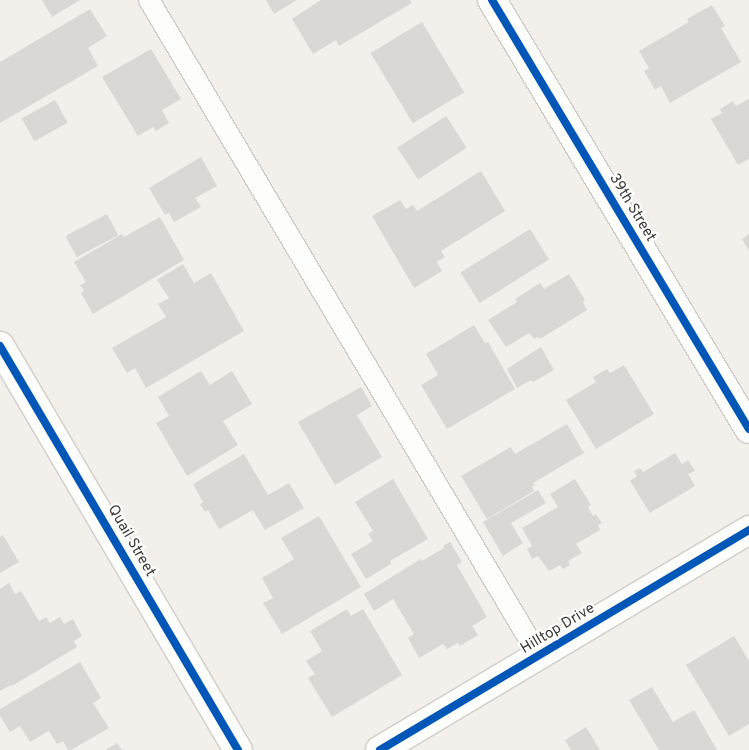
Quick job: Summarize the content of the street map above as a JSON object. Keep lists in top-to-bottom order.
{
  "streets": {
    "street": ["39th Street", "Quail Street", "Hilltop Drive"]
  }
}
